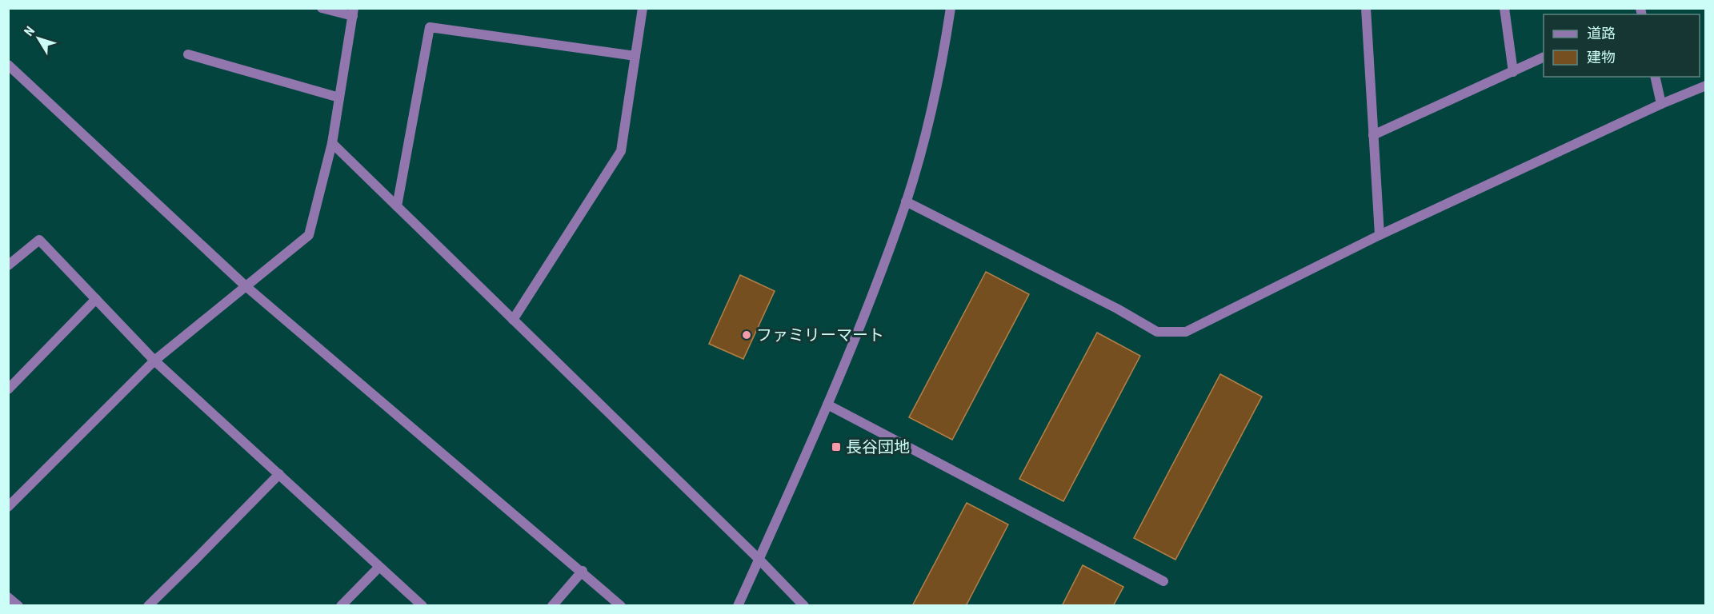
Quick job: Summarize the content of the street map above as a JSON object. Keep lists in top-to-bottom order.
{
  "places": {
    "other": ["ファミリーマート"],
    "transit": ["長谷団地"]
  },
  "legend": ["道路", "建物"],
  "north": "top left"
}
